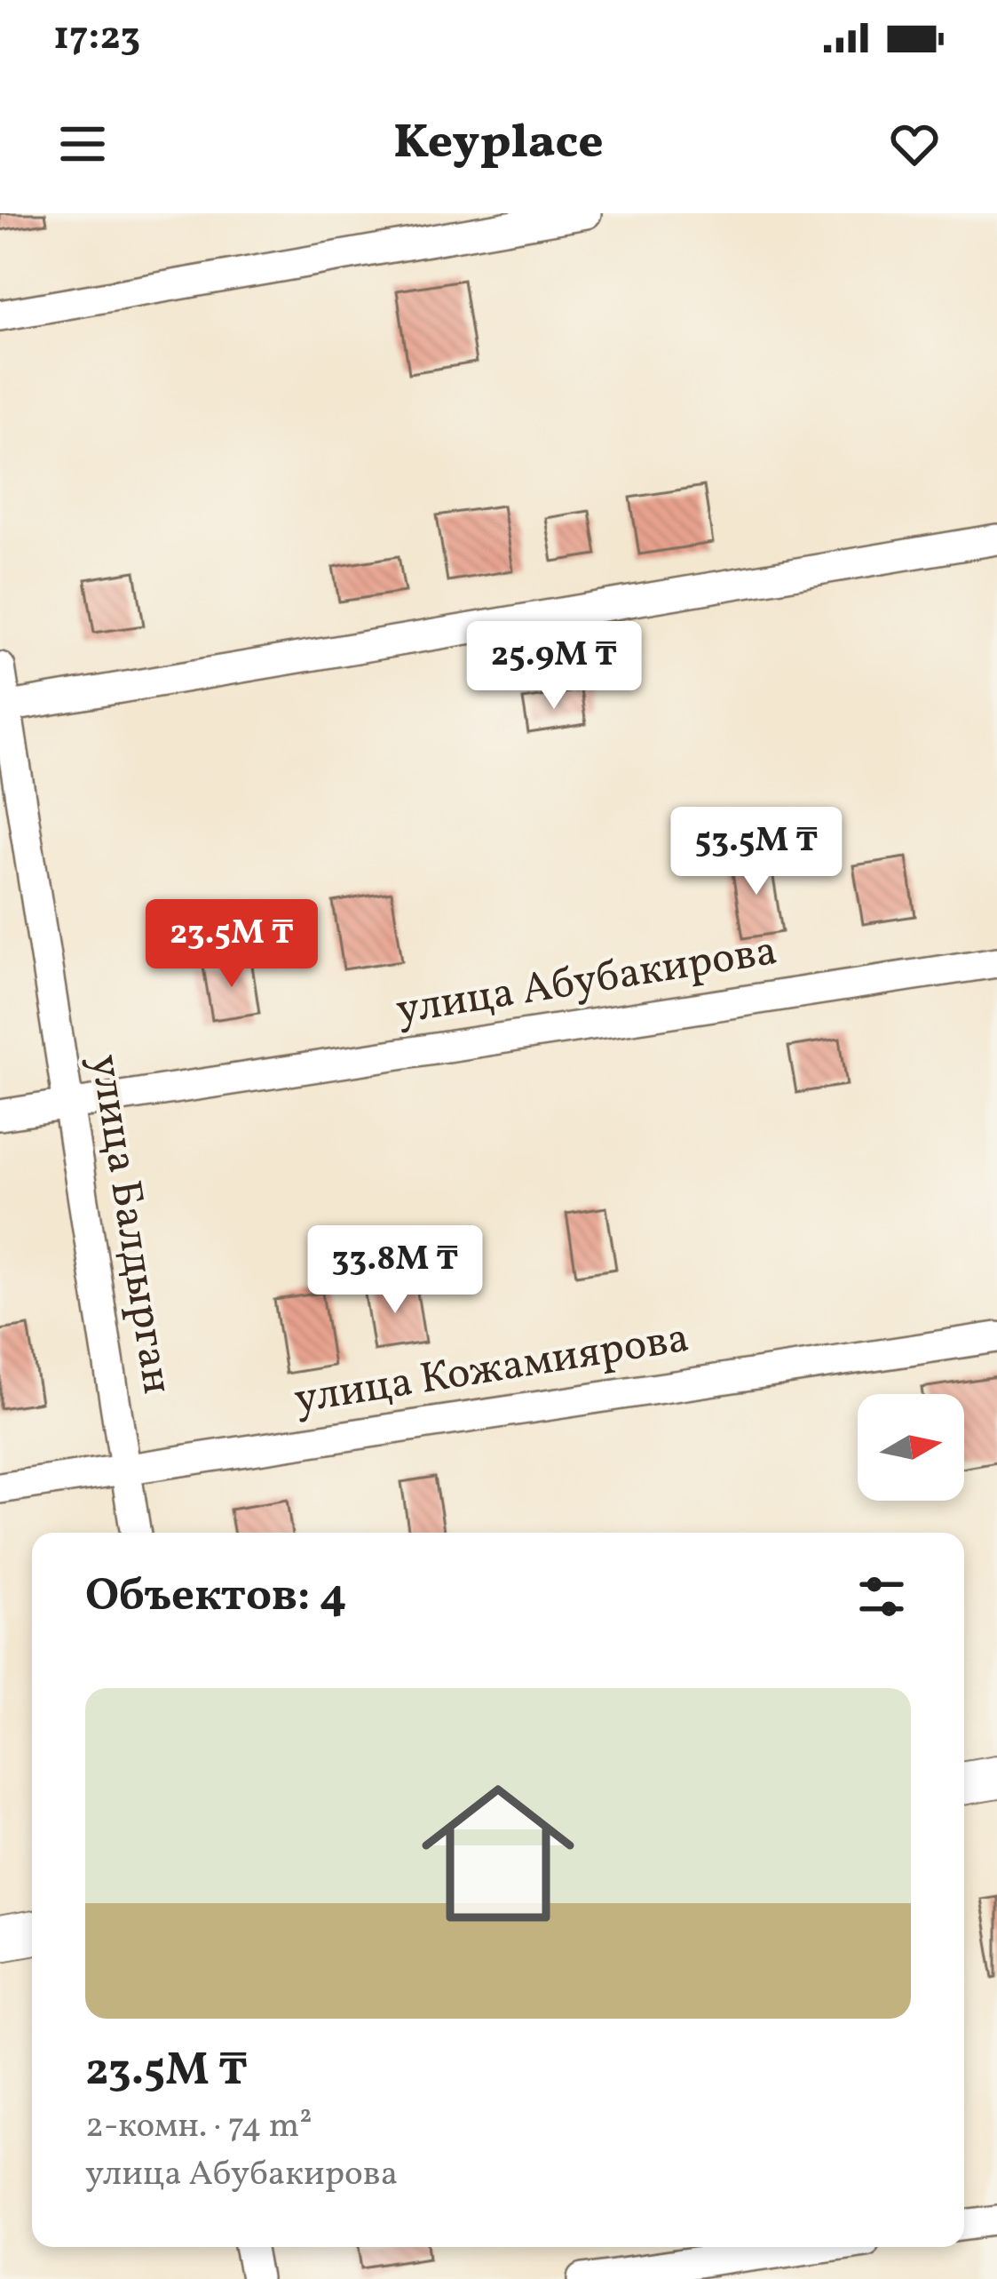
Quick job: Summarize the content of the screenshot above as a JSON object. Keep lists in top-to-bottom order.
{
  "streets": {
    "street": ["улица Абубакирова", "улица Балдырган", "улица Кожамиярова"]
  },
  "crossings": [
    ["улица Абубакирова", "улица Балдырган"],
    ["улица Балдырган", "улица Кожамиярова"]
  ],
  "north": "right",
  "page": {
    "status": "17:23",
    "header": "Keyplace",
    "price": [
      "25.9M ₸",
      "53.5M ₸",
      "23.5M ₸",
      "33.8M ₸"
    ],
    "heading": "Объектов: 4",
    "list": [
      {
        "name": "23.5M ₸",
        "note": "2-комн. · 74 m² · улица Абубакирова"
      }
    ]
  }
}
